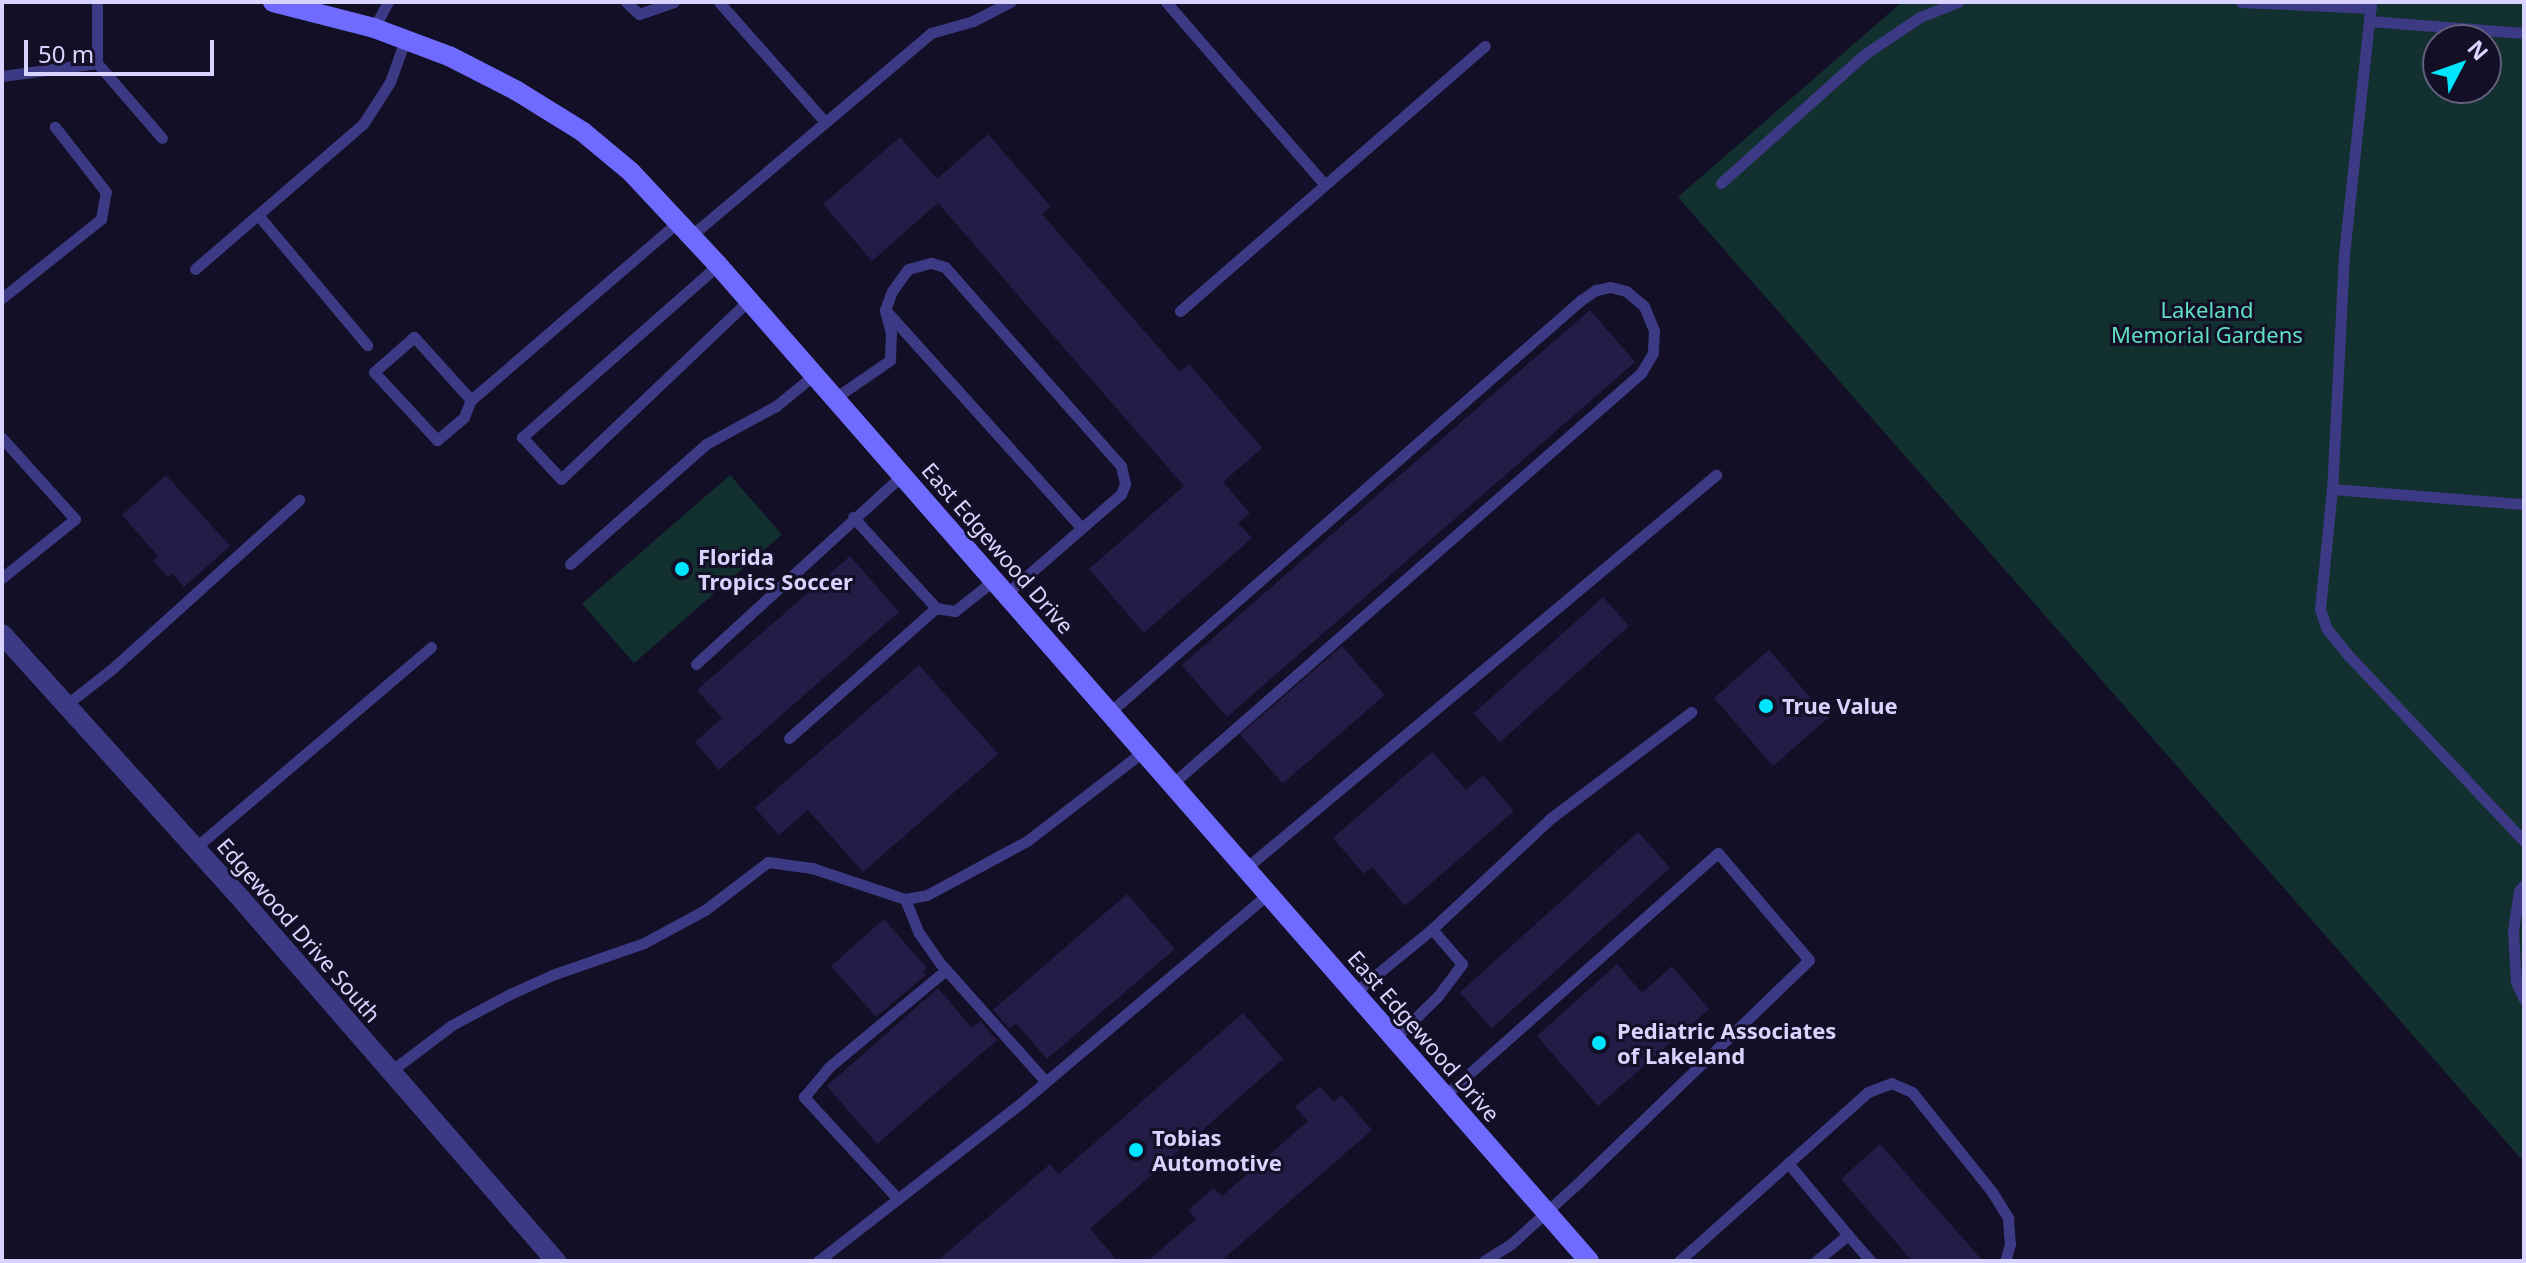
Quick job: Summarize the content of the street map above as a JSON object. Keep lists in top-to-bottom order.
{
  "streets": {
    "main road": ["East Edgewood Drive"],
    "street": ["Edgewood Drive South"]
  },
  "parks": ["Lakeland Memorial Gardens"],
  "places": [
    "Florida Tropics Soccer",
    "True Value",
    "Pediatric Associates of Lakeland",
    "Tobias Automotive"
  ],
  "scale_bar": "50 m",
  "north": "top right"
}
